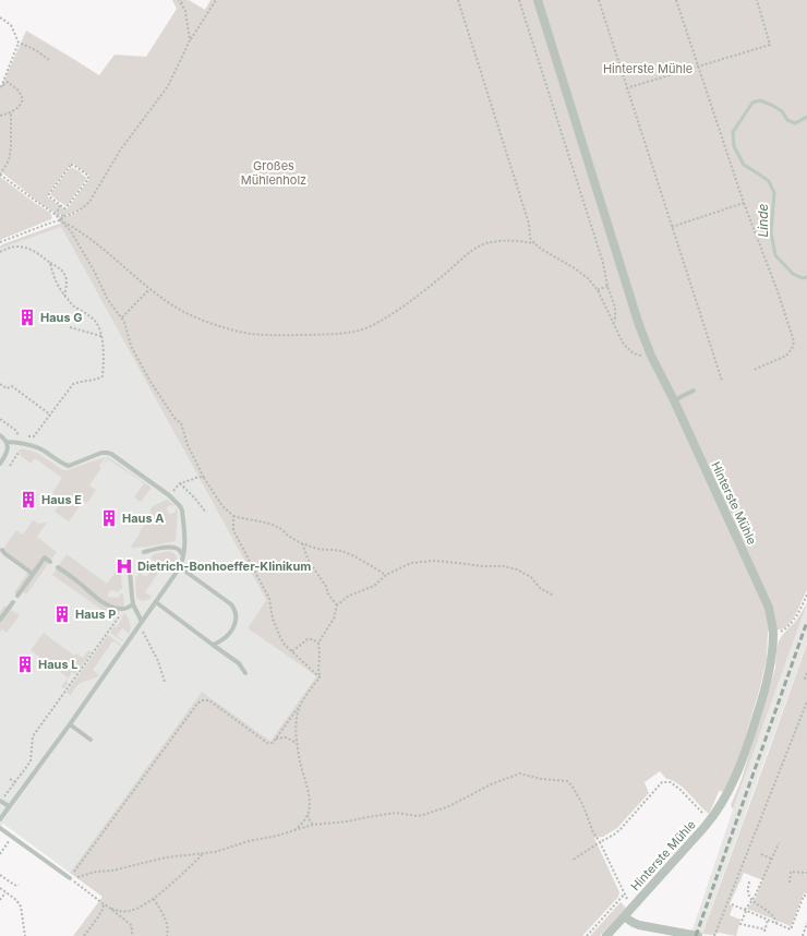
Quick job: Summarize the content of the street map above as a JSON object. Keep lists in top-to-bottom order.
{
  "streets": {
    "street": ["Hinterste Mühle"]
  },
  "water": ["Linde"],
  "parks": ["Hinterste Mühle", "Großes Mühlenholz"],
  "places": {
    "building": [
      "Haus G",
      "Haus E",
      "Haus A",
      "Haus P",
      "Haus L"
    ],
    "hospital": ["Dietrich-Bonhoeffer-Klinikum"]
  }
}
